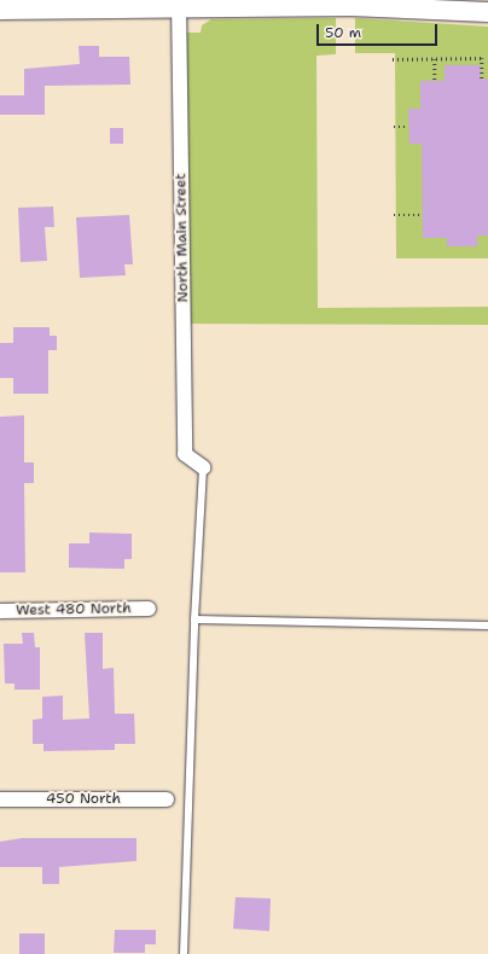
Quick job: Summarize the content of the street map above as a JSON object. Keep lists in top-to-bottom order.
{
  "streets": {
    "street": ["North Main Street", "West 480 North", "450 North"]
  },
  "scale_bar": "50 m"
}
